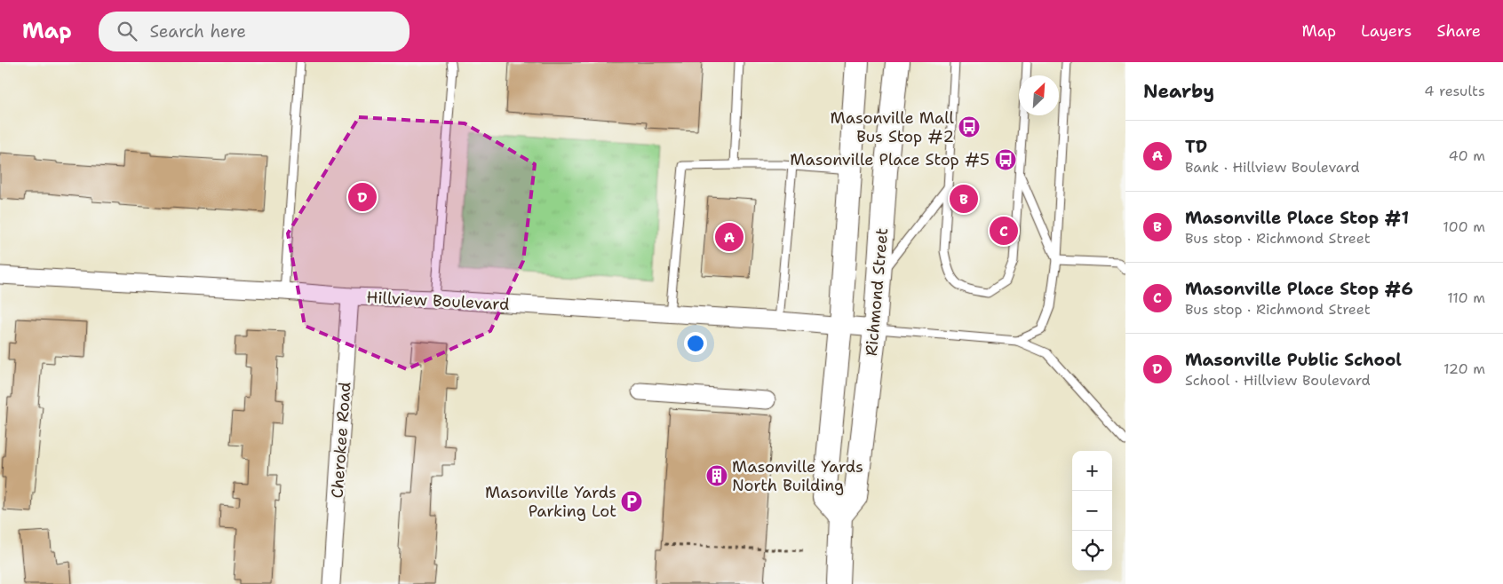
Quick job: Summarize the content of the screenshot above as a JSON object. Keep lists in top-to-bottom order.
{
  "streets": {
    "main road": ["Richmond Street"],
    "street": ["Hillview Boulevard", "Cherokee Road"]
  },
  "crossings": [
    ["Richmond Street", "Hillview Boulevard"],
    ["Hillview Boulevard", "Cherokee Road"]
  ],
  "places": {
    "bus stop": ["Masonville Mall Bus Stop #2", "Masonville Place Stop #5"],
    "building": ["Masonville Yards North Building"],
    "parking": ["Masonville Yards Parking Lot"]
  },
  "north": "top right",
  "page": {
    "header": "Map",
    "search": "Search here",
    "nav": ["Map", "Layers", "Share"],
    "heading": ["Nearby", "4 results"],
    "list": [
      {
        "mark": "A",
        "name": "TD",
        "note": "Bank · Hillview Boulevard",
        "value": "40 m"
      },
      {
        "mark": "B",
        "name": "Masonville Place Stop #1",
        "note": "Bus stop · Richmond Street",
        "value": "100 m"
      },
      {
        "mark": "C",
        "name": "Masonville Place Stop #6",
        "note": "Bus stop · Richmond Street",
        "value": "110 m"
      },
      {
        "mark": "D",
        "name": "Masonville Public School",
        "note": "School · Hillview Boulevard",
        "value": "120 m"
      }
    ],
    "pins": [
      "D",
      "B",
      "C",
      "A"
    ],
    "map_buttons": ["+", "−"]
  }
}
